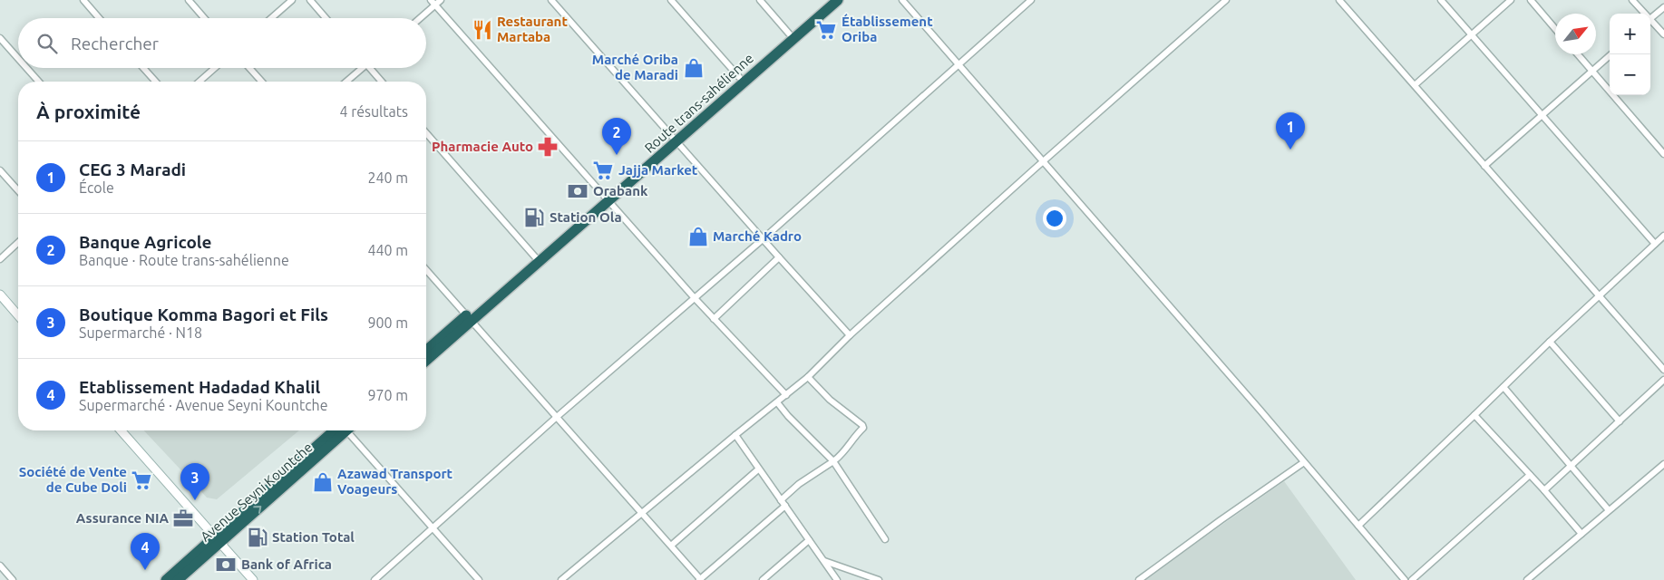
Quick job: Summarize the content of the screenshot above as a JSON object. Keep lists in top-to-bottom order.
{
  "streets": {
    "highway": ["Route trans-sahélienne", "Avenue Seyni Kountche"]
  },
  "places": {
    "restaurant": ["Restaurant Martaba"],
    "supermarket": ["Établissement Oriba", "Jajja Market", "Société de Vente de Cube Doli"],
    "shop": ["Marché Oriba de Maradi", "Marché Kadro", "Azawad Transport Voageurs"],
    "pharmacy": ["Pharmacie Auto"],
    "bank": ["Orabank", "Bank of Africa"],
    "fuel station": ["Station Ola", "Station Total"],
    "office": ["Assurance NIA"]
  },
  "north": "top right",
  "page": {
    "map_buttons": ["+", "−"],
    "search": "Rechercher",
    "heading": ["À proximité", "4 résultats"],
    "pins": [
      "1",
      "2",
      "3",
      "4"
    ],
    "list": [
      {
        "mark": "1",
        "name": "CEG 3 Maradi",
        "note": "École",
        "value": "240 m"
      },
      {
        "mark": "2",
        "name": "Banque Agricole",
        "note": "Banque · Route trans-sahélienne",
        "value": "440 m"
      },
      {
        "mark": "3",
        "name": "Boutique Komma Bagori et Fils",
        "note": "Supermarché · N18",
        "value": "900 m"
      },
      {
        "mark": "4",
        "name": "Etablissement Hadadad Khalil",
        "note": "Supermarché · Avenue Seyni Kountche",
        "value": "970 m"
      }
    ]
  }
}
